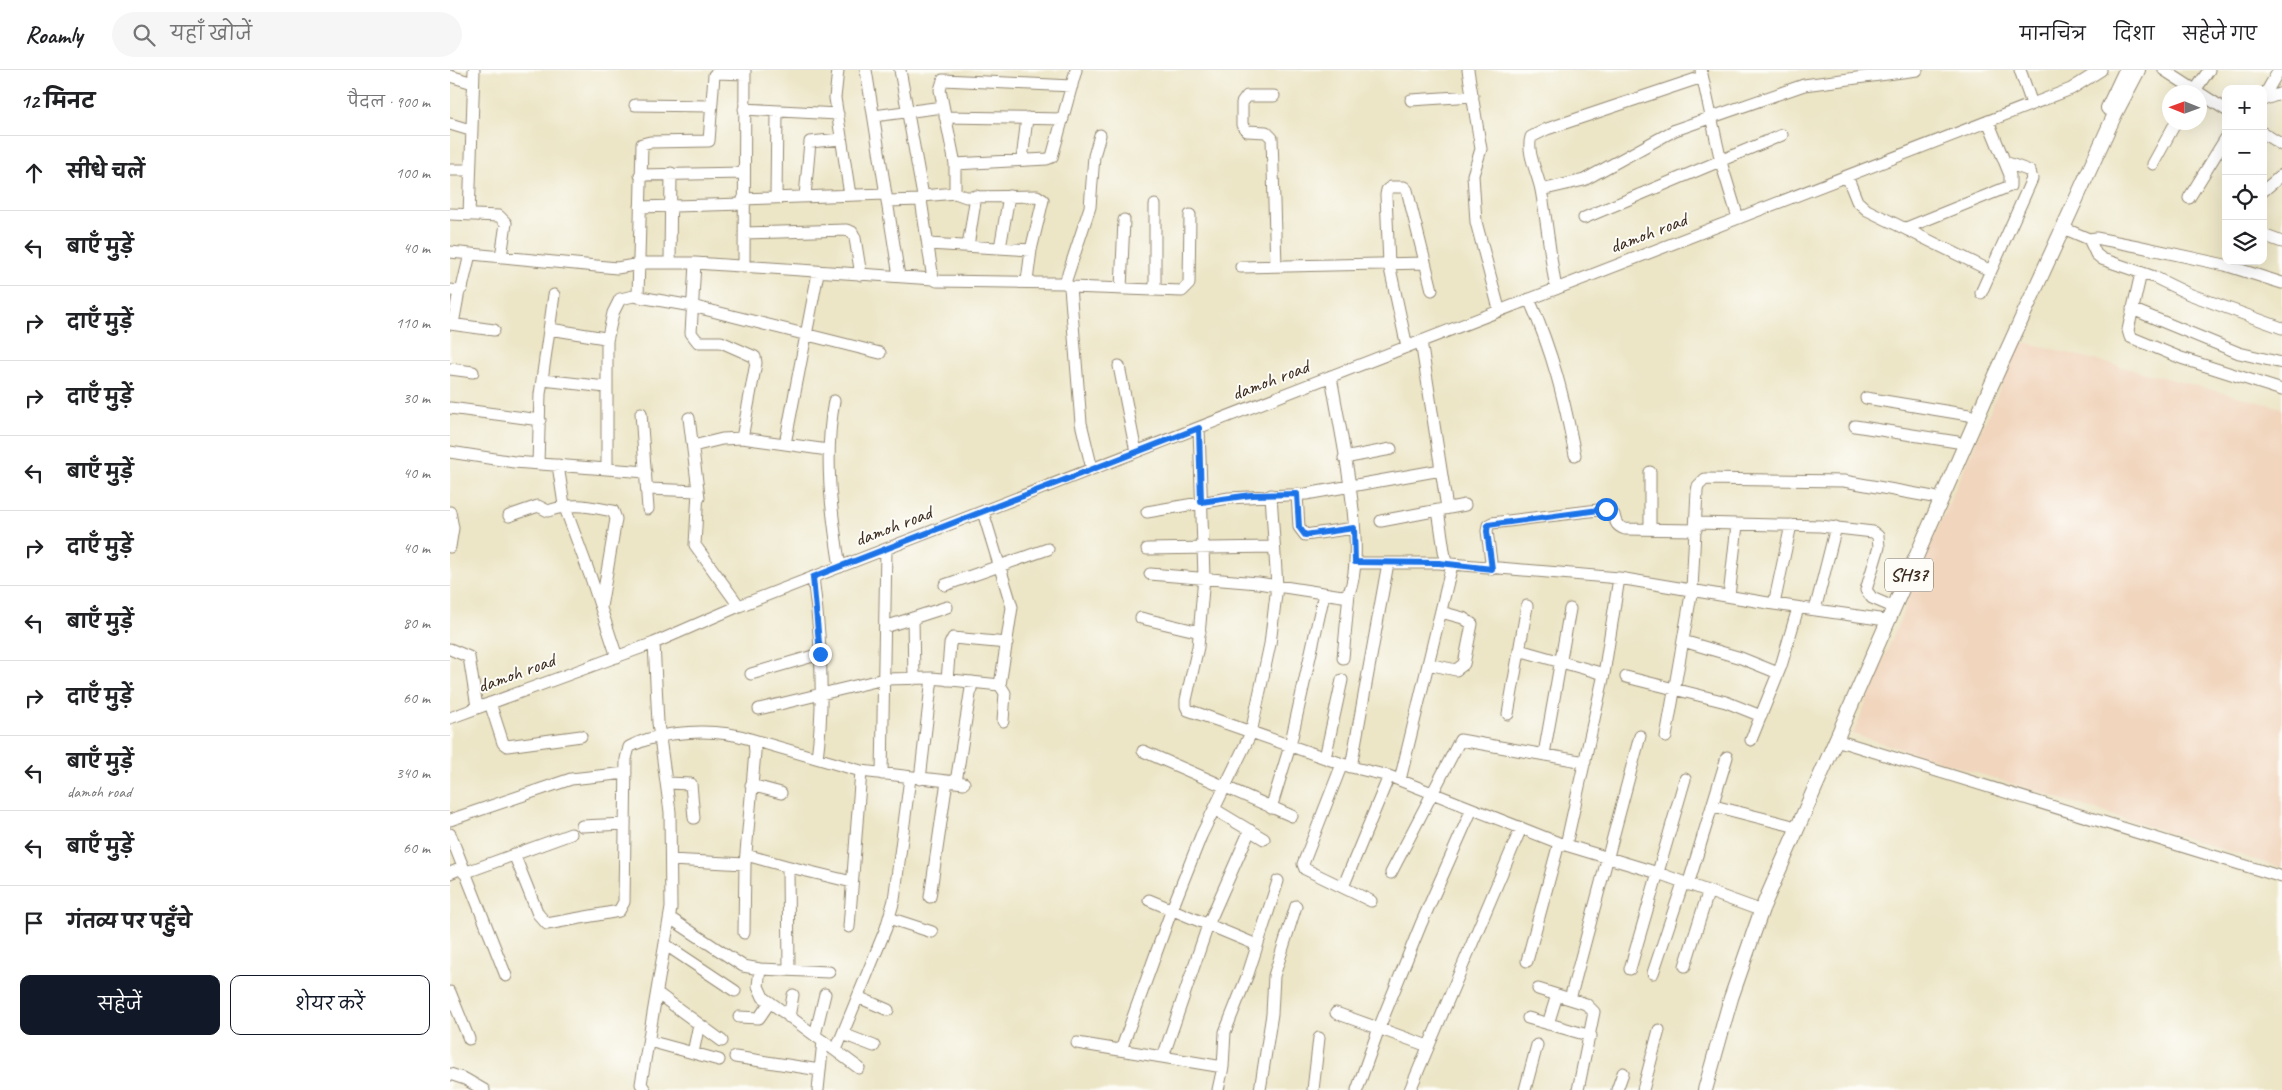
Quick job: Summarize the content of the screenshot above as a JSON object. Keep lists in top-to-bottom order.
{
  "streets": {
    "main road": ["SH37"],
    "street": ["damoh road"]
  },
  "north": "left",
  "page": {
    "header": "Roamly",
    "search": "यहाँ खोजें",
    "nav": ["मानचित्र", "दिशा", "सहेजे गए"],
    "heading": ["12 मिनट", "पैदल · 900 m"],
    "map_buttons": ["+", "−"],
    "list": [
      ["सीधे चलें", "100 m"],
      ["बाएँ मुड़ें", "40 m"],
      ["दाएँ मुड़ें", "110 m"],
      ["दाएँ मुड़ें", "30 m"],
      ["बाएँ मुड़ें", "40 m"],
      ["दाएँ मुड़ें", "40 m"],
      ["बाएँ मुड़ें", "80 m"],
      ["दाएँ मुड़ें", "60 m"],
      ["बाएँ मुड़ें", "damoh road", "340 m"],
      ["बाएँ मुड़ें", "60 m"],
      "गंतव्य पर पहुँचे"
    ],
    "buttons": ["सहेजें", "शेयर करें"]
  }
}
